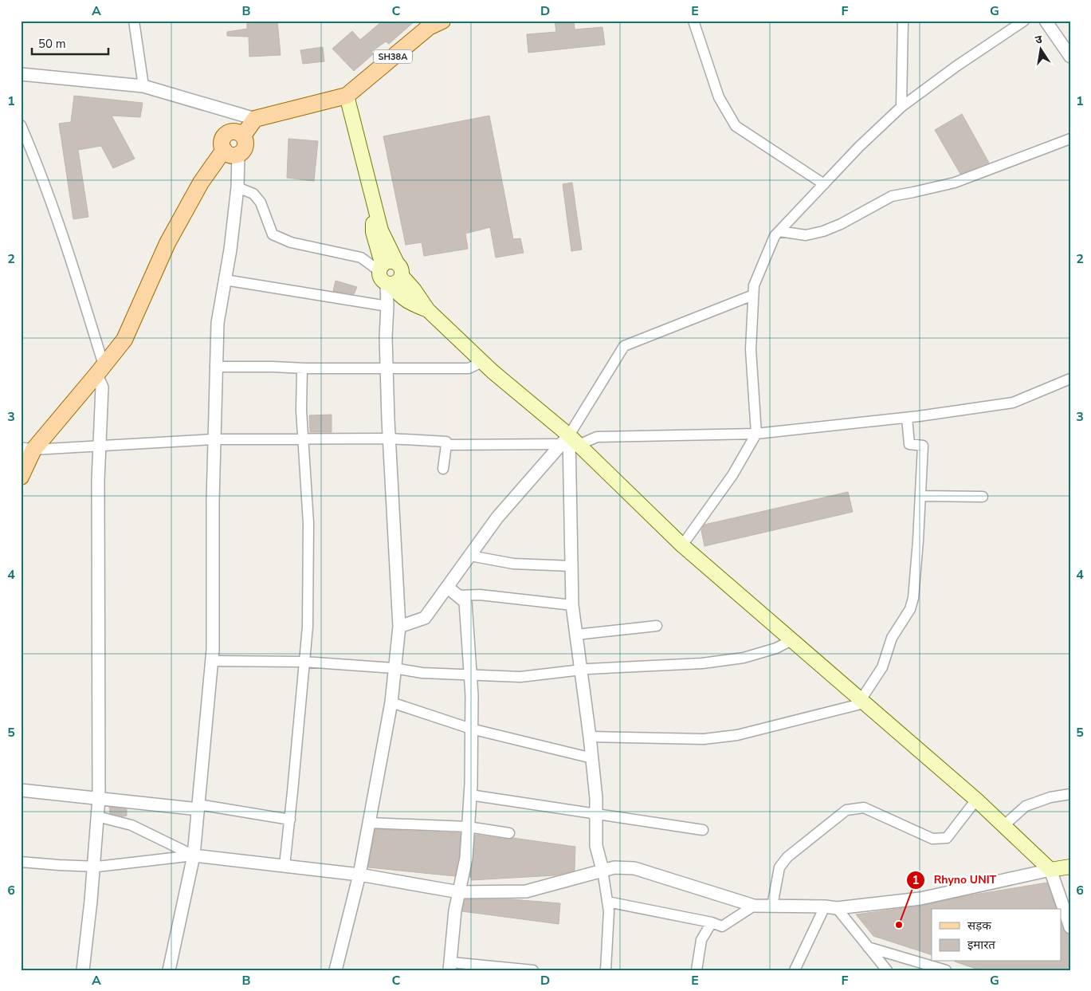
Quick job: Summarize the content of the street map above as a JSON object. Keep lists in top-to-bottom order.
{
  "streets": {
    "main road": ["SH38A"]
  },
  "places": ["Rhyno UNIT"],
  "legend": ["सड़क", "इमारत"],
  "scale_bar": "50 m",
  "north": "top",
  "grid": {
    "columns": [
      "A",
      "B",
      "C",
      "D",
      "E",
      "F",
      "G"
    ],
    "rows": [
      "1",
      "2",
      "3",
      "4",
      "5",
      "6"
    ]
  }
}
